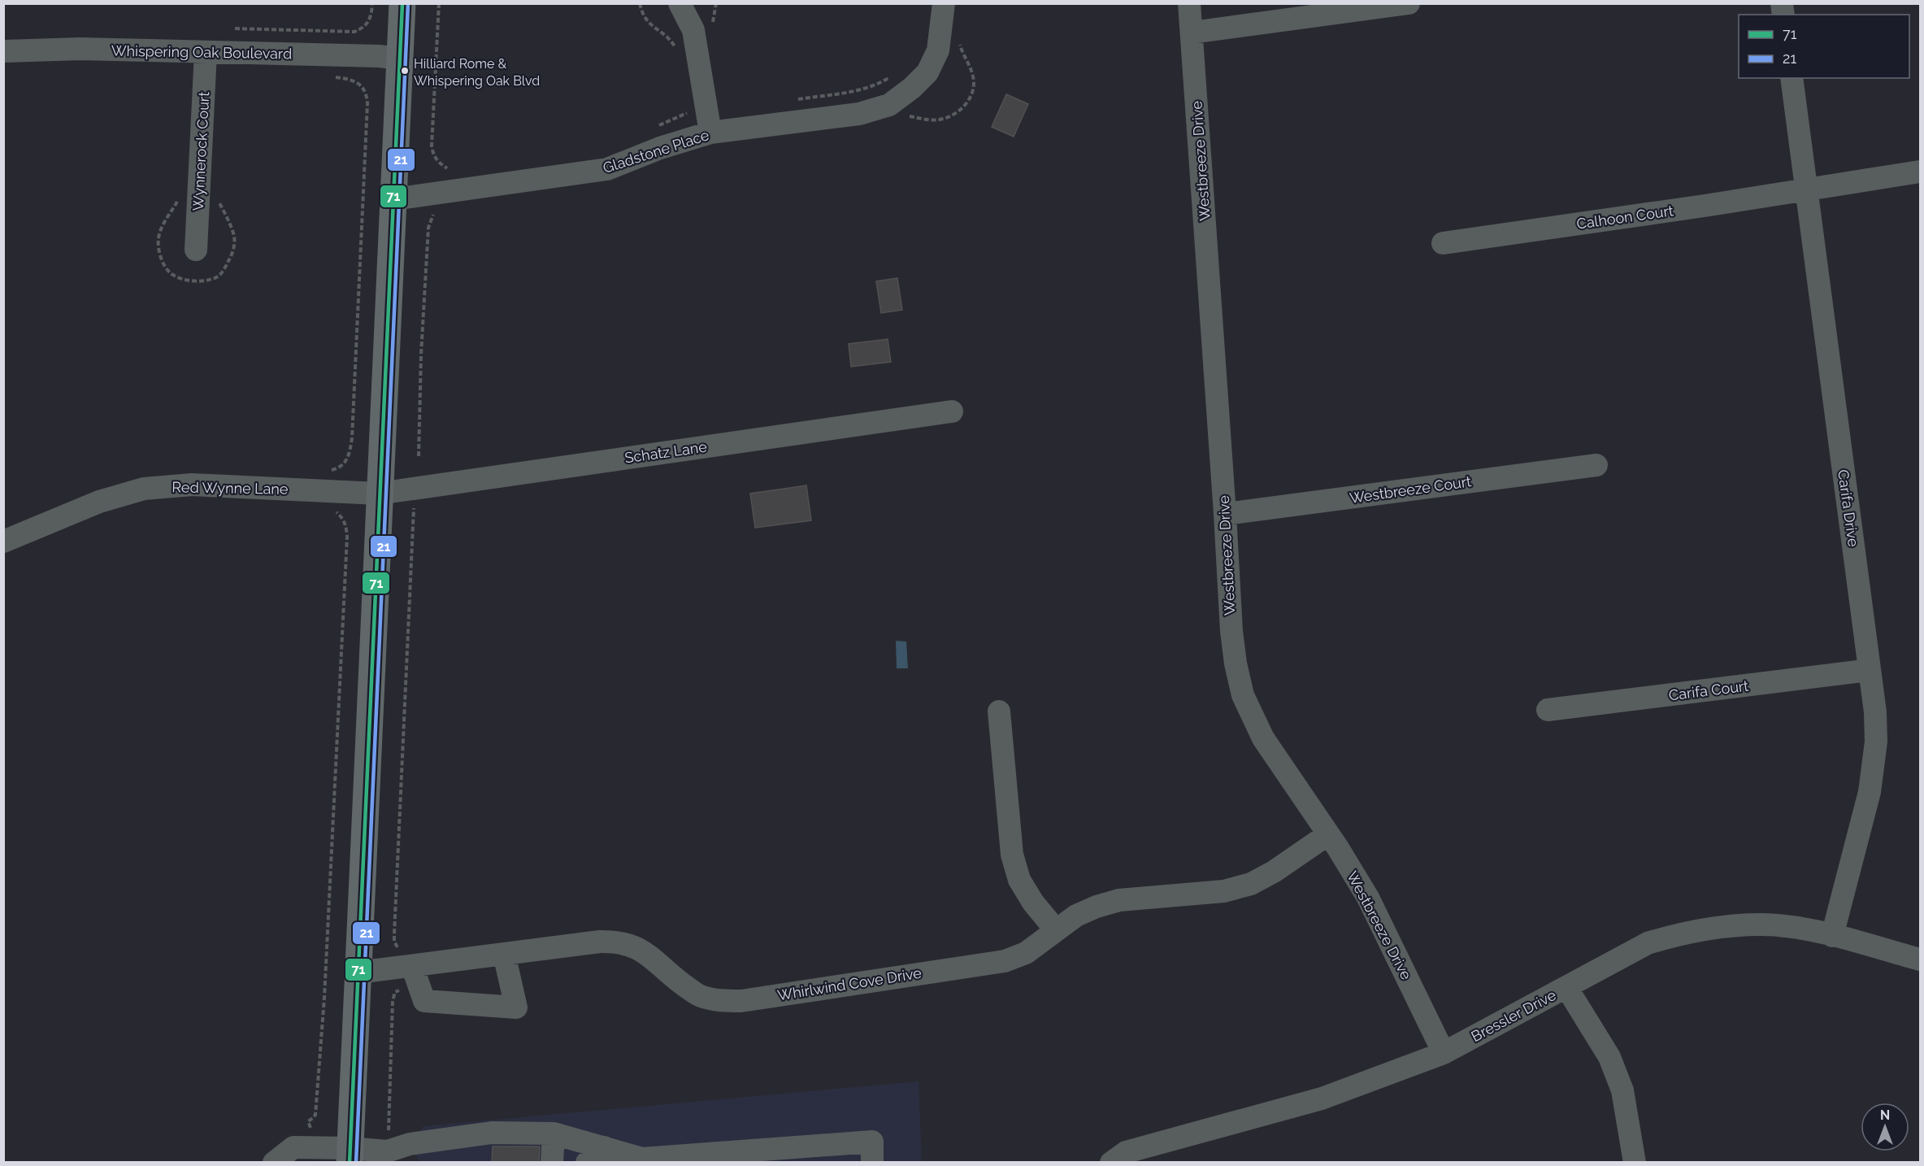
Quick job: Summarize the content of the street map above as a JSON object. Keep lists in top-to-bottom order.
{
  "streets": {
    "street": [
      "Whispering Oak Boulevard",
      "Wynnerock Court",
      "Gladstone Place",
      "Westbreeze Drive",
      "Calhoon Court",
      "Schatz Lane",
      "Red Wynne Lane",
      "Westbreeze Court",
      "Carifa Drive",
      "Carifa Court",
      "Whirlwind Cove Drive",
      "Bressler Drive"
    ]
  },
  "crossings": [
    ["Whispering Oak Boulevard", "Wynnerock Court"],
    ["Westbreeze Drive", "Westbreeze Court"],
    ["Westbreeze Drive", "Whirlwind Cove Drive"],
    ["Westbreeze Drive", "Bressler Drive"],
    ["Calhoon Court", "Carifa Drive"],
    ["Schatz Lane", "Red Wynne Lane"],
    ["Carifa Drive", "Carifa Court"],
    ["Carifa Drive", "Bressler Drive"]
  ],
  "places": ["Hilliard Rome & Whispering Oak Blvd"],
  "lines": ["transit line 71", "transit line 21"],
  "legend": ["71", "21"],
  "north": "top"
}
